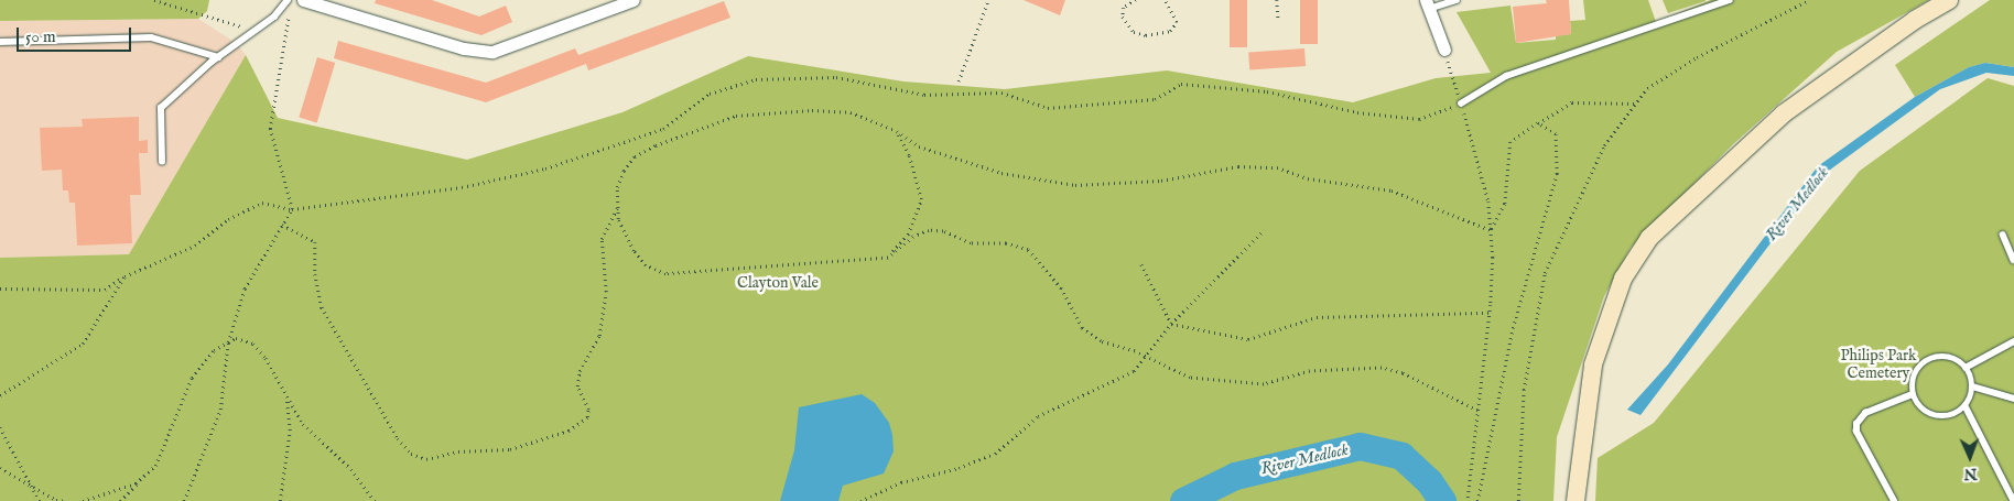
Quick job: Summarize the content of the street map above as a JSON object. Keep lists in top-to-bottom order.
{
  "water": ["River Medlock"],
  "parks": ["Clayton Vale", "Philips Park Cemetery"],
  "scale_bar": "50 m",
  "north": "bottom"
}
